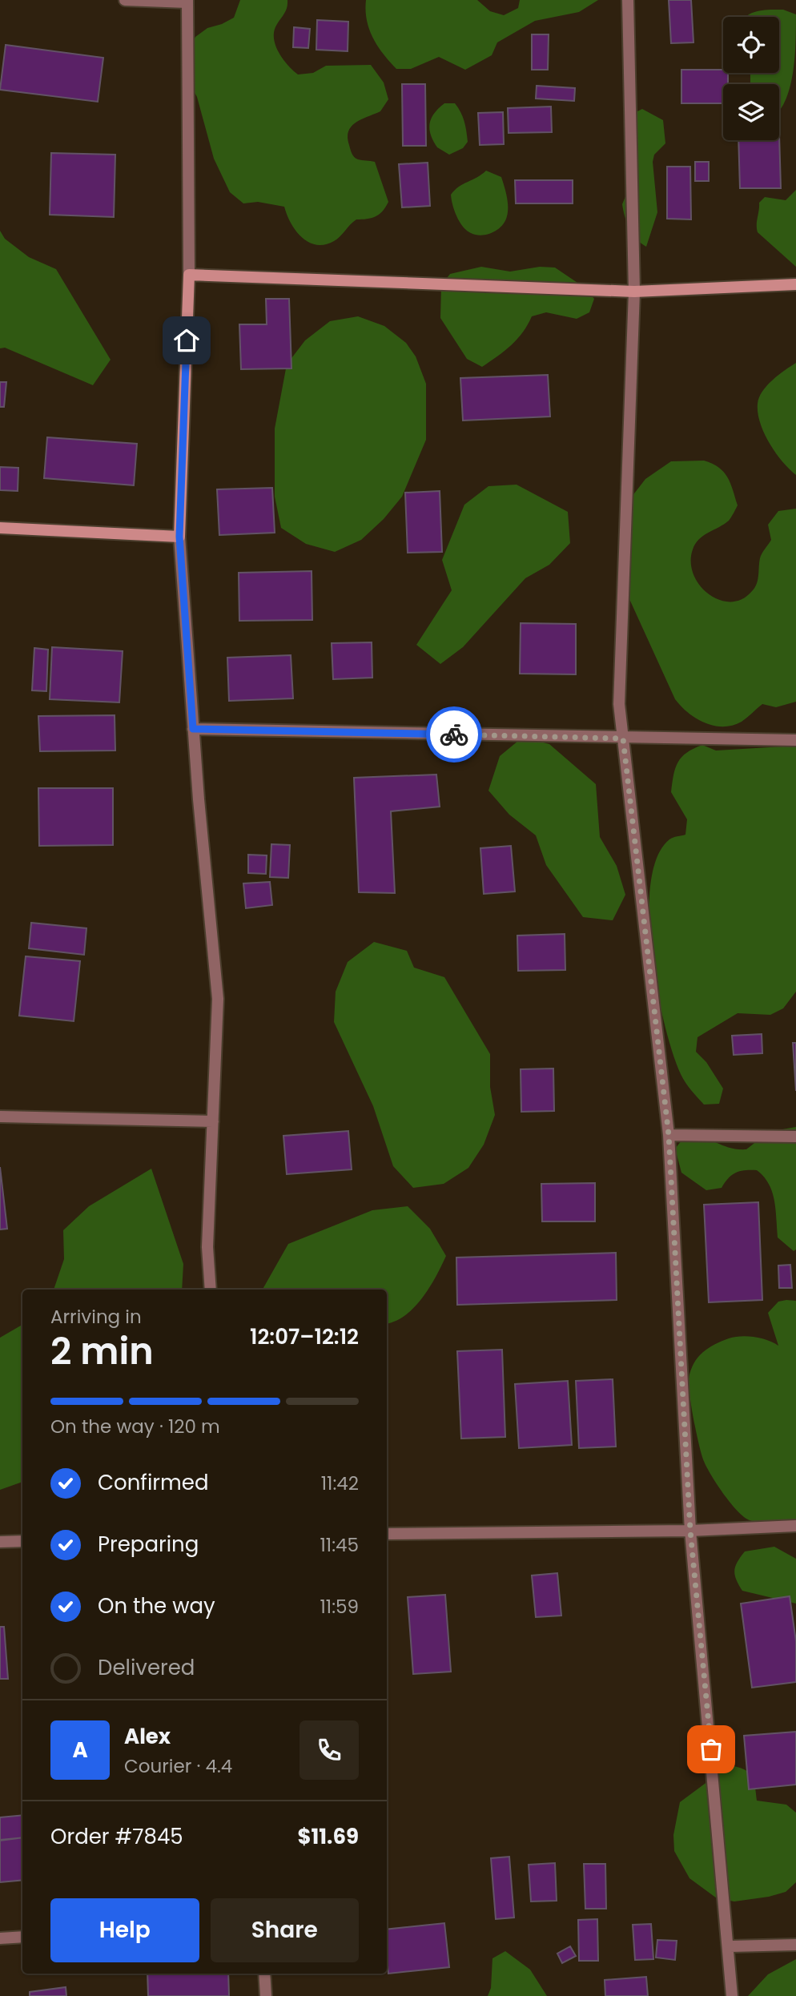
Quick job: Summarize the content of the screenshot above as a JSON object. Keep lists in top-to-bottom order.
{
  "page": {
    "heading": ["2 min", "Arriving in", "12:07–12:12"],
    "panel": [
      "Alex",
      "Courier · 4.4",
      "Order #7845",
      "$11.69"
    ],
    "bar": "On the way · 120 m",
    "list": [
      ["Confirmed", "11:42"],
      ["Preparing", "11:45"],
      ["On the way", "11:59"],
      "Delivered"
    ],
    "round": "A",
    "buttons": ["Help", "Share"]
  }
}
